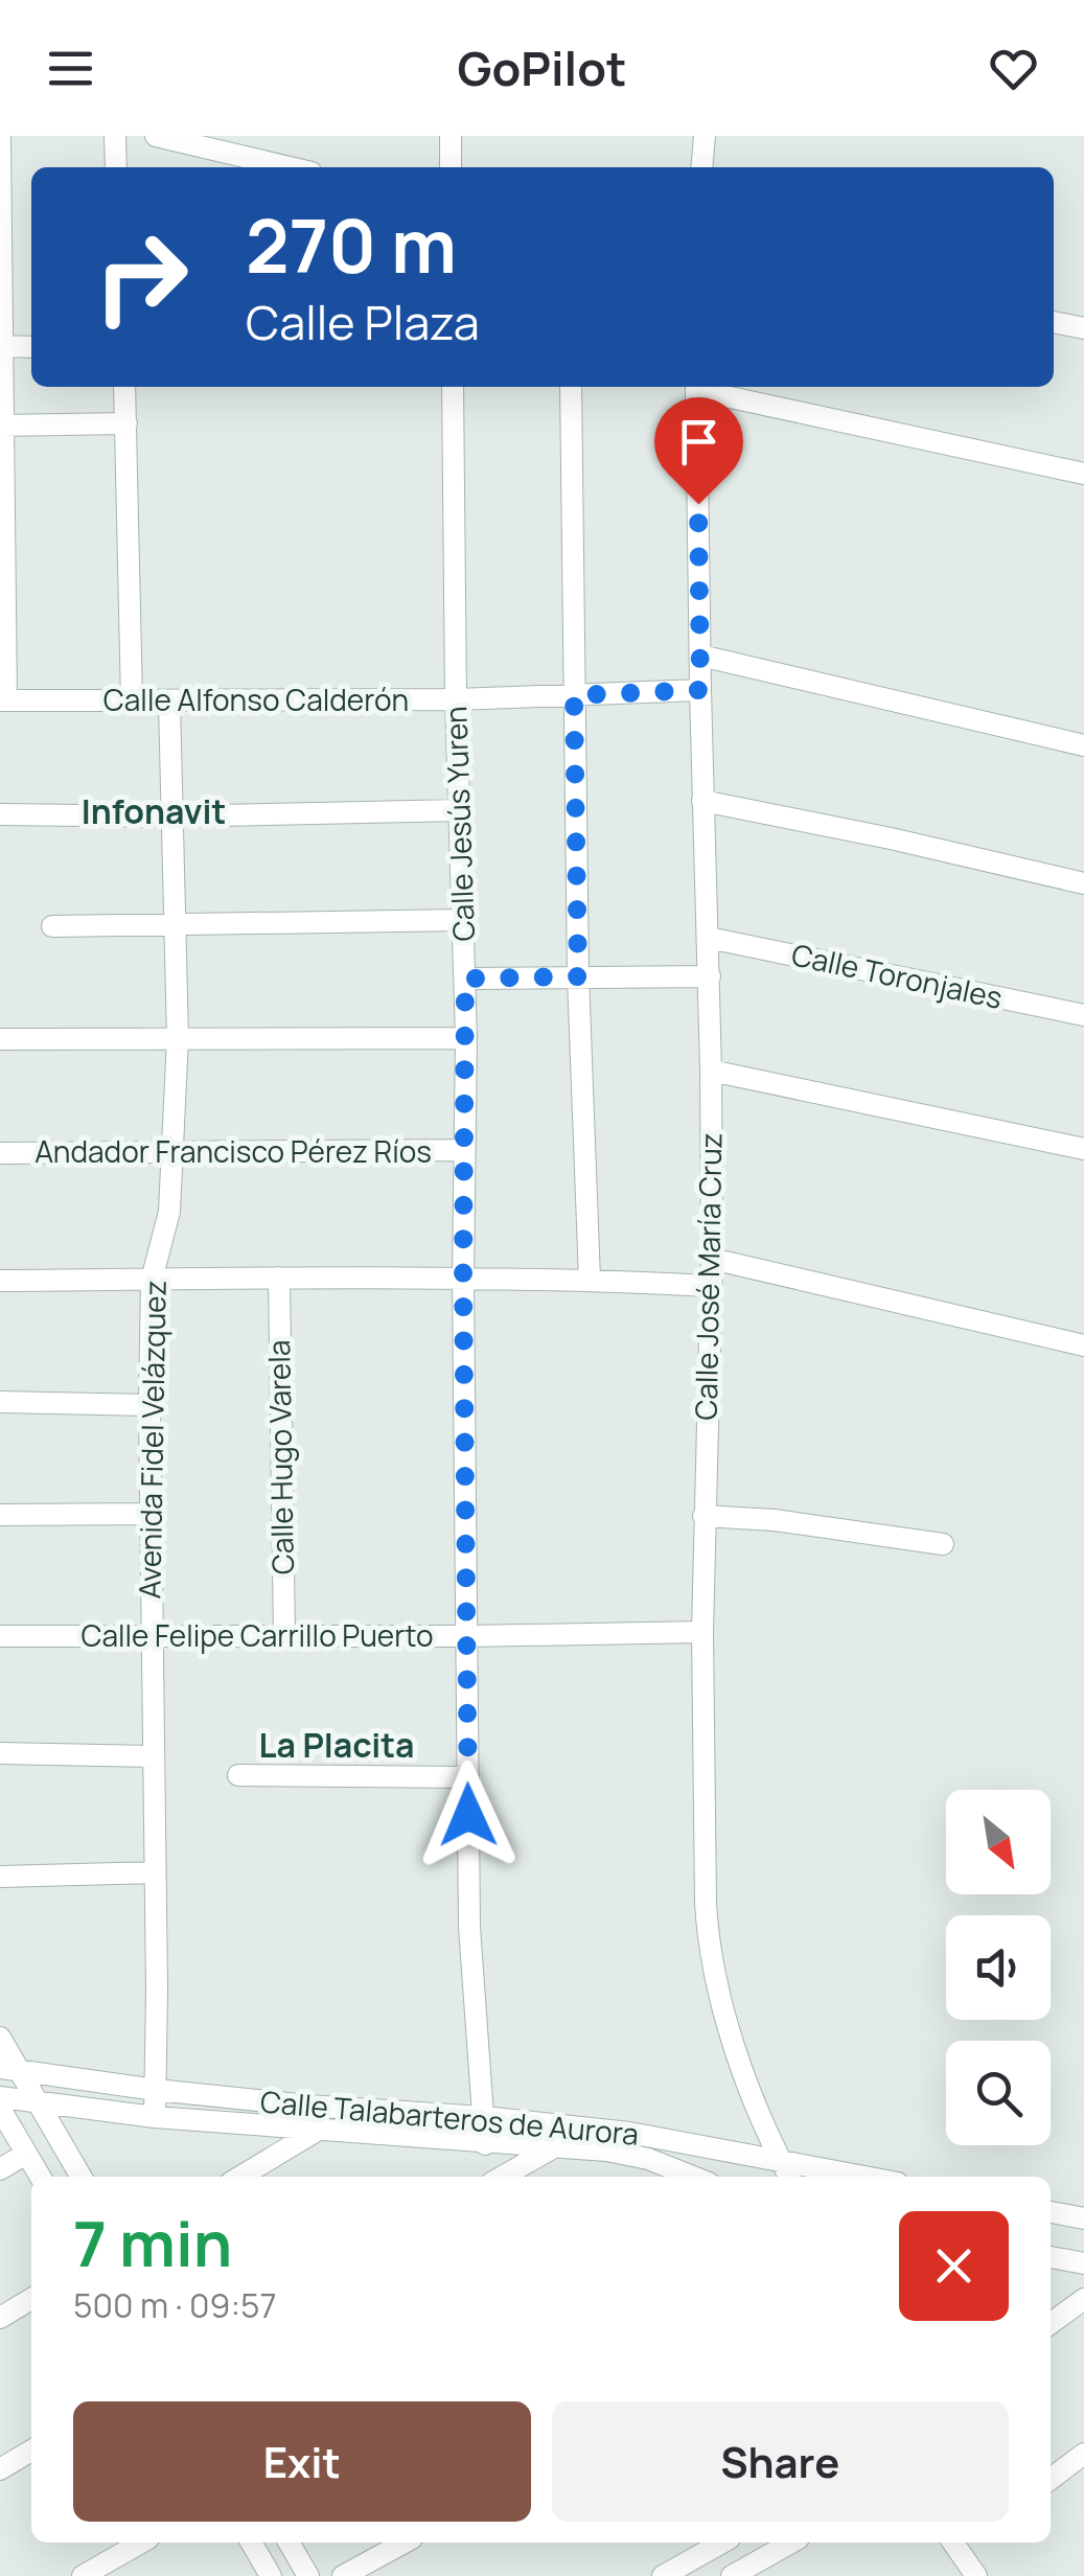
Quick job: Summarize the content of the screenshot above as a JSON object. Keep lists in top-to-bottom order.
{
  "streets": {
    "street": [
      "Calle Alfonso Calderón",
      "Calle Jesús Yuren",
      "Calle Toronjales",
      "Andador Francisco Pérez Ríos",
      "Calle José María Cruz",
      "Avenida Fidel Velázquez",
      "Calle Hugo Varela",
      "Calle Felipe Carrillo Puerto",
      "Calle Talabarteros de Aurora"
    ]
  },
  "crossings": [
    ["Calle Alfonso Calderón", "Calle Jesús Yuren"],
    ["Calle Alfonso Calderón", "Calle José María Cruz"],
    ["Calle Alfonso Calderón", "Avenida Fidel Velázquez"],
    ["Calle Jesús Yuren", "Andador Francisco Pérez Ríos"],
    ["Calle Jesús Yuren", "Calle Felipe Carrillo Puerto"],
    ["Calle Jesús Yuren", "Calle Talabarteros de Aurora"],
    ["Calle Toronjales", "Calle José María Cruz"],
    ["Andador Francisco Pérez Ríos", "Avenida Fidel Velázquez"],
    ["Calle José María Cruz", "Calle Felipe Carrillo Puerto"],
    ["Calle José María Cruz", "Calle Talabarteros de Aurora"],
    ["Avenida Fidel Velázquez", "Calle Felipe Carrillo Puerto"],
    ["Avenida Fidel Velázquez", "Calle Talabarteros de Aurora"],
    ["Calle Hugo Varela", "Calle Felipe Carrillo Puerto"]
  ],
  "districts": ["Infonavit", "La Placita"],
  "north": "bottom right",
  "page": {
    "header": "GoPilot",
    "turn": ["270 m", "Calle Plaza"],
    "heading": ["7 min", "500 m · 09:57"],
    "buttons": ["Exit", "Share"]
  }
}
